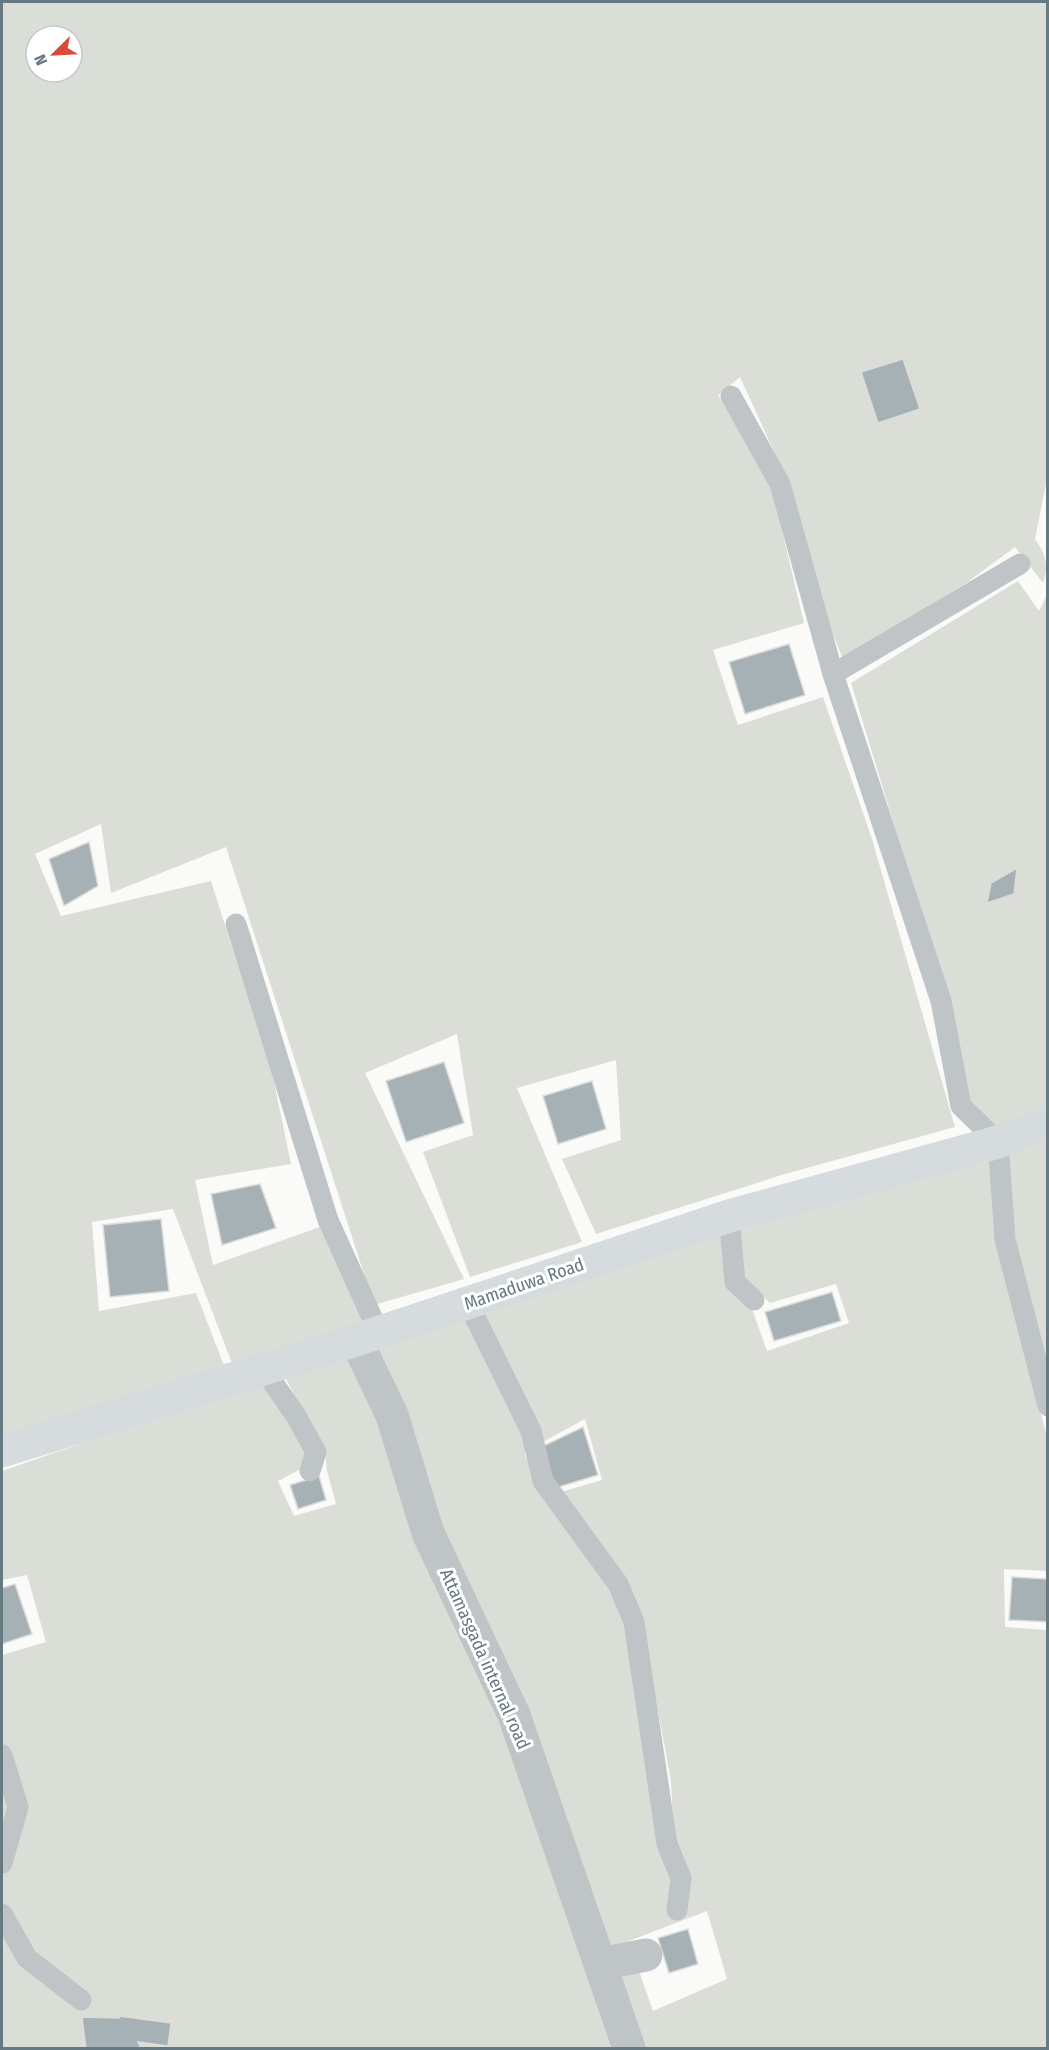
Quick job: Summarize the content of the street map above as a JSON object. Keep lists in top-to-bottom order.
{
  "streets": {
    "street": ["Mamaduwa Road", "Attamasgada internal road"]
  },
  "crossings": [
    ["Mamaduwa Road", "Attamasgada internal road"]
  ],
  "north": "bottom left"
}
